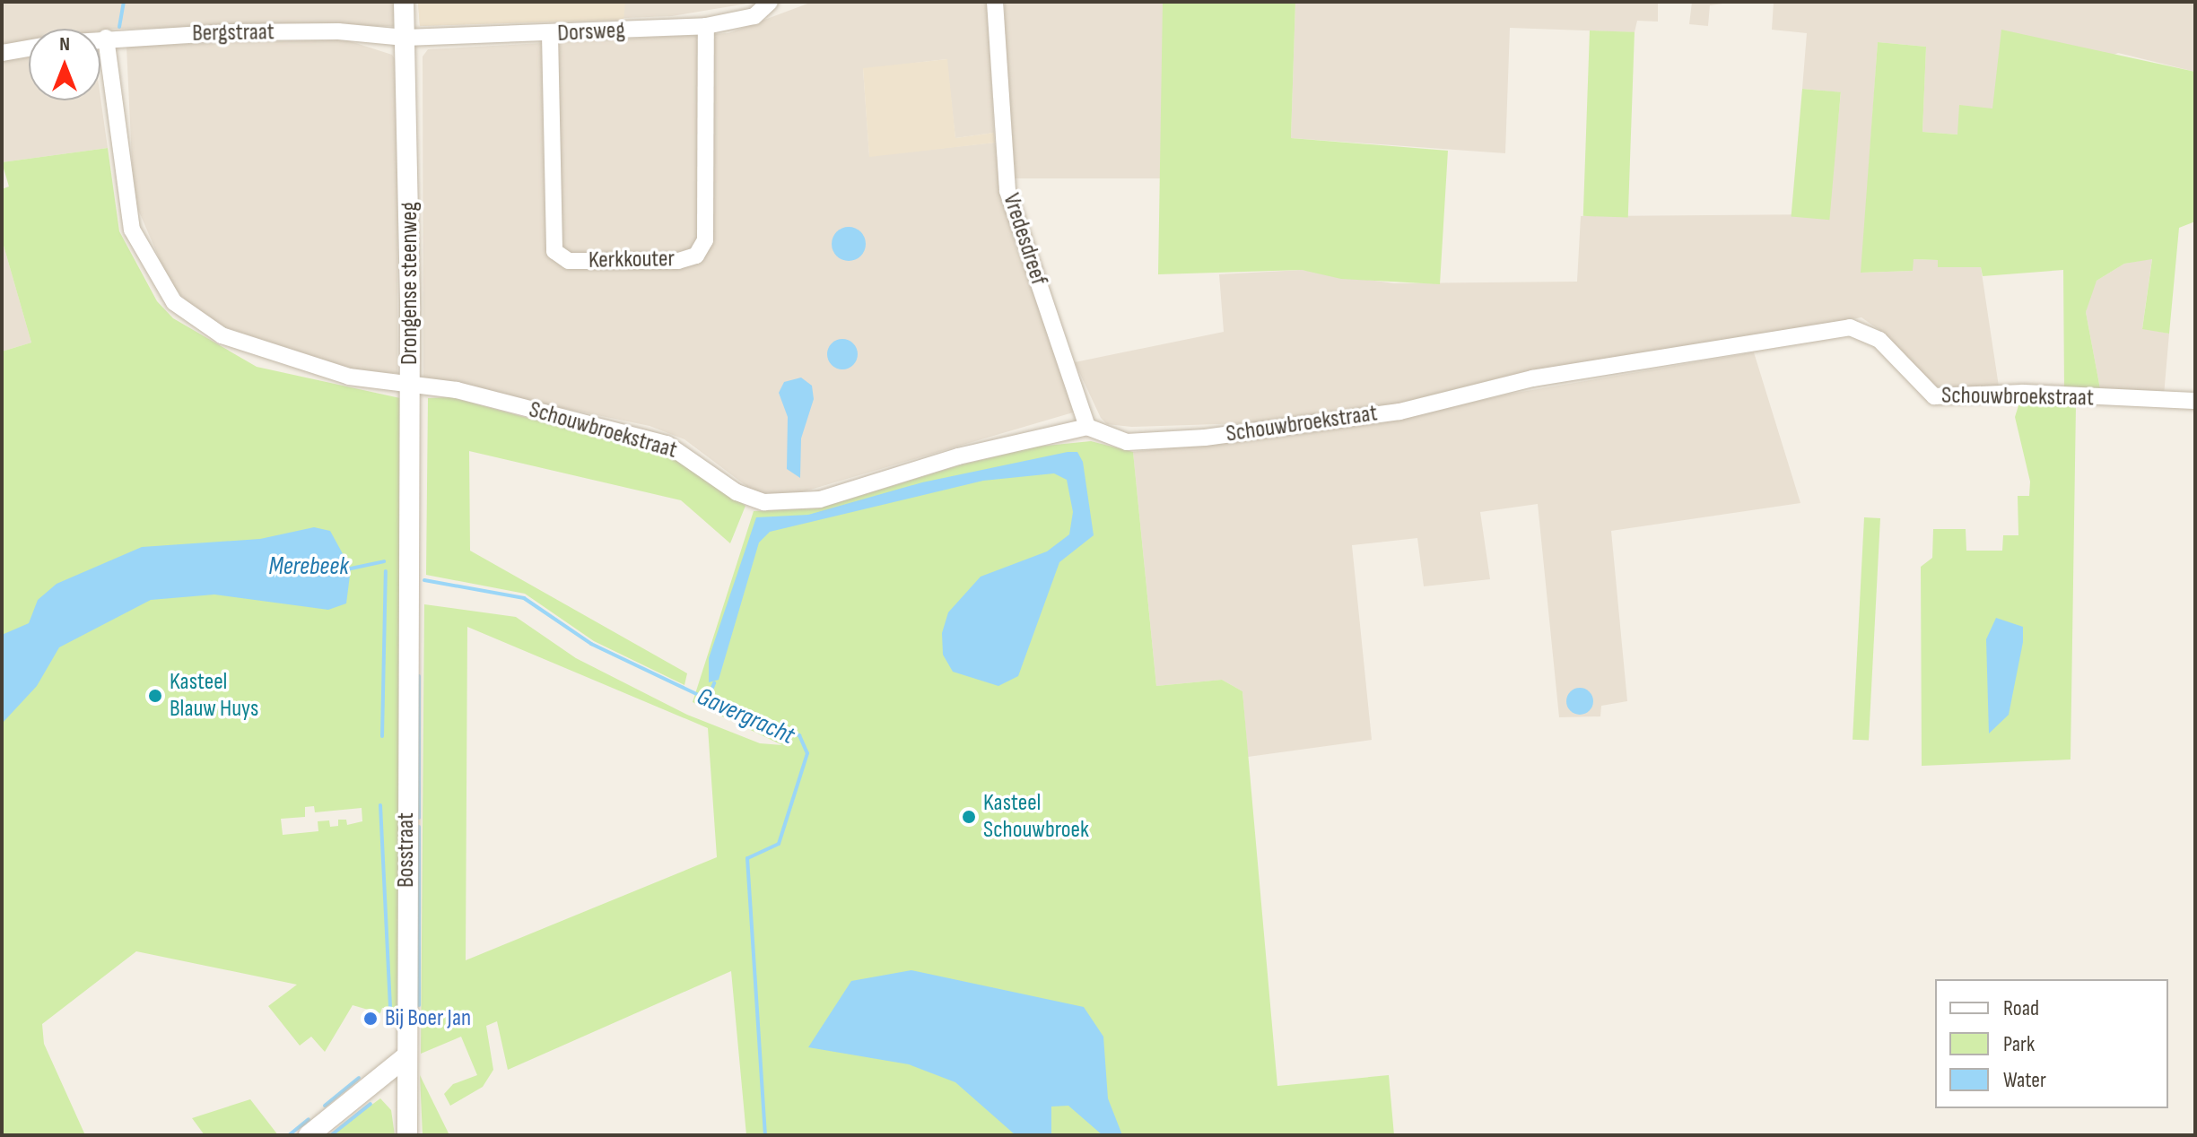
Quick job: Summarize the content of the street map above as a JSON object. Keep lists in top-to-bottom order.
{
  "streets": {
    "street": [
      "Dorsweg",
      "Bergstraat",
      "Vredesdreef",
      "Kerkkouter",
      "Drongense steenweg",
      "Schouwbroekstraat",
      "Bosstraat"
    ]
  },
  "crossings": [
    ["Dorsweg", "Bergstraat"],
    ["Dorsweg", "Kerkkouter"],
    ["Dorsweg", "Drongense steenweg"],
    ["Bergstraat", "Drongense steenweg"],
    ["Bergstraat", "Schouwbroekstraat"],
    ["Vredesdreef", "Schouwbroekstraat"],
    ["Drongense steenweg", "Schouwbroekstraat"],
    ["Drongense steenweg", "Bosstraat"]
  ],
  "water": ["Merebeek", "Gavergracht"],
  "places": ["Kasteel Blauw Huys", "Kasteel Schouwbroek", "Bij Boer Jan"],
  "legend": ["Road", "Park", "Water"],
  "north": "top"
}
